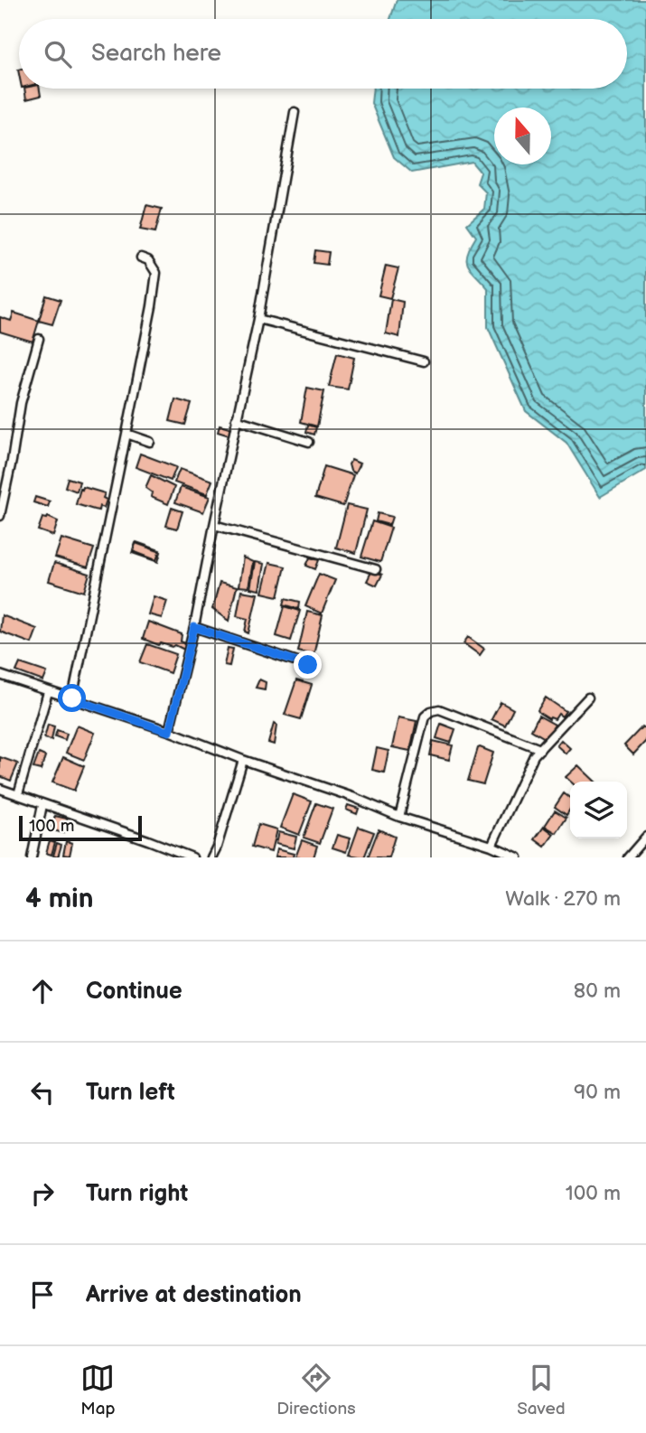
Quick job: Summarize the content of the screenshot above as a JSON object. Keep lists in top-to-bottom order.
{
  "scale_bar": "100 m",
  "north": "top",
  "page": {
    "search": "Search here",
    "scale": "100 m",
    "heading": ["4 min", "Walk · 270 m"],
    "list": [
      ["Continue", "80 m"],
      ["Turn left", "90 m"],
      ["Turn right", "100 m"],
      "Arrive at destination"
    ],
    "nav": ["Map", "Directions", "Saved"]
  }
}
